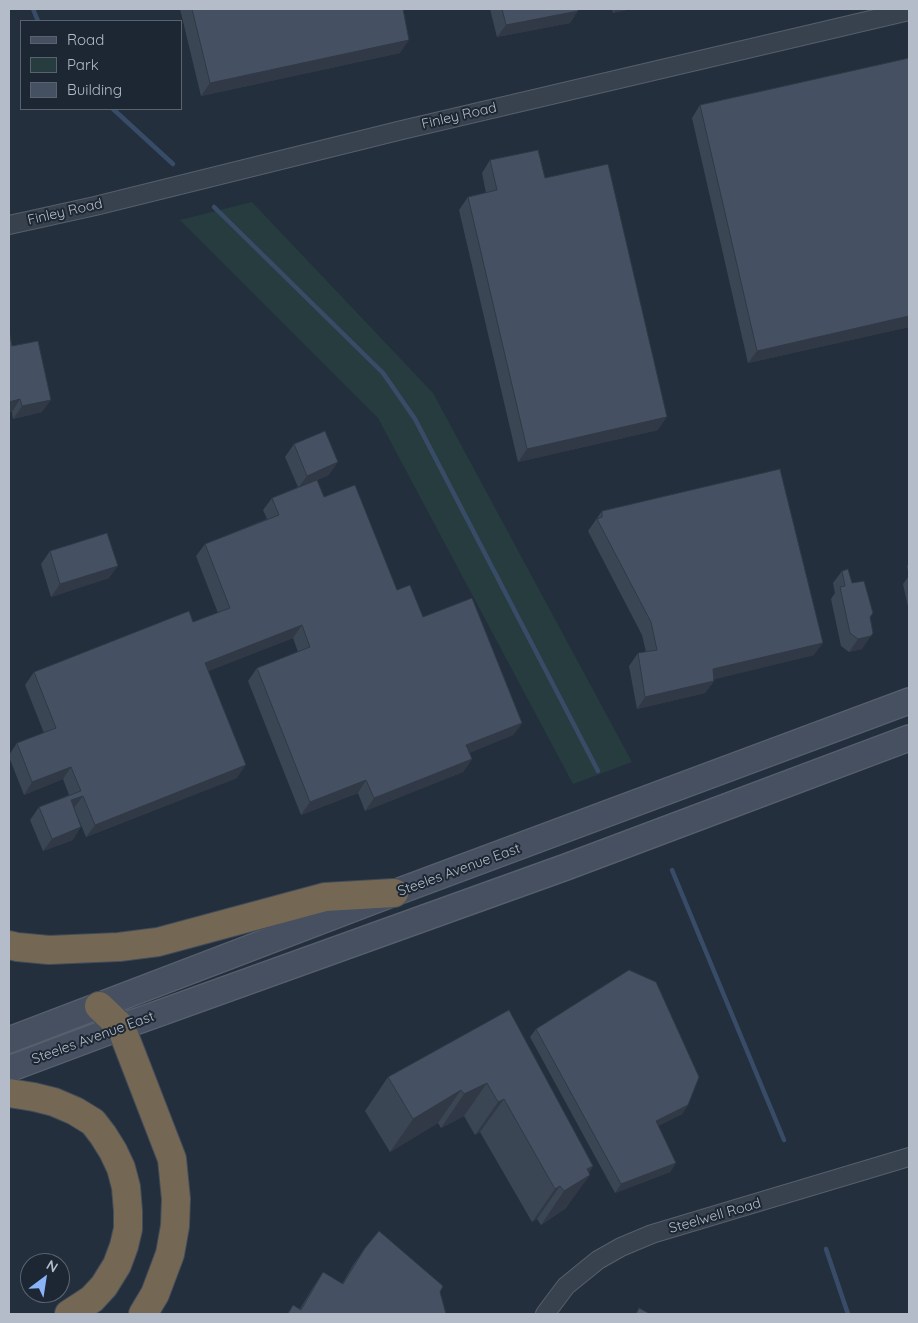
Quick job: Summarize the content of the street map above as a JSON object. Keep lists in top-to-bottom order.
{
  "streets": {
    "main road": ["Steeles Avenue East"],
    "street": ["Finley Road", "Steelwell Road"]
  },
  "legend": ["Road", "Park", "Building"],
  "north": "top right"
}
